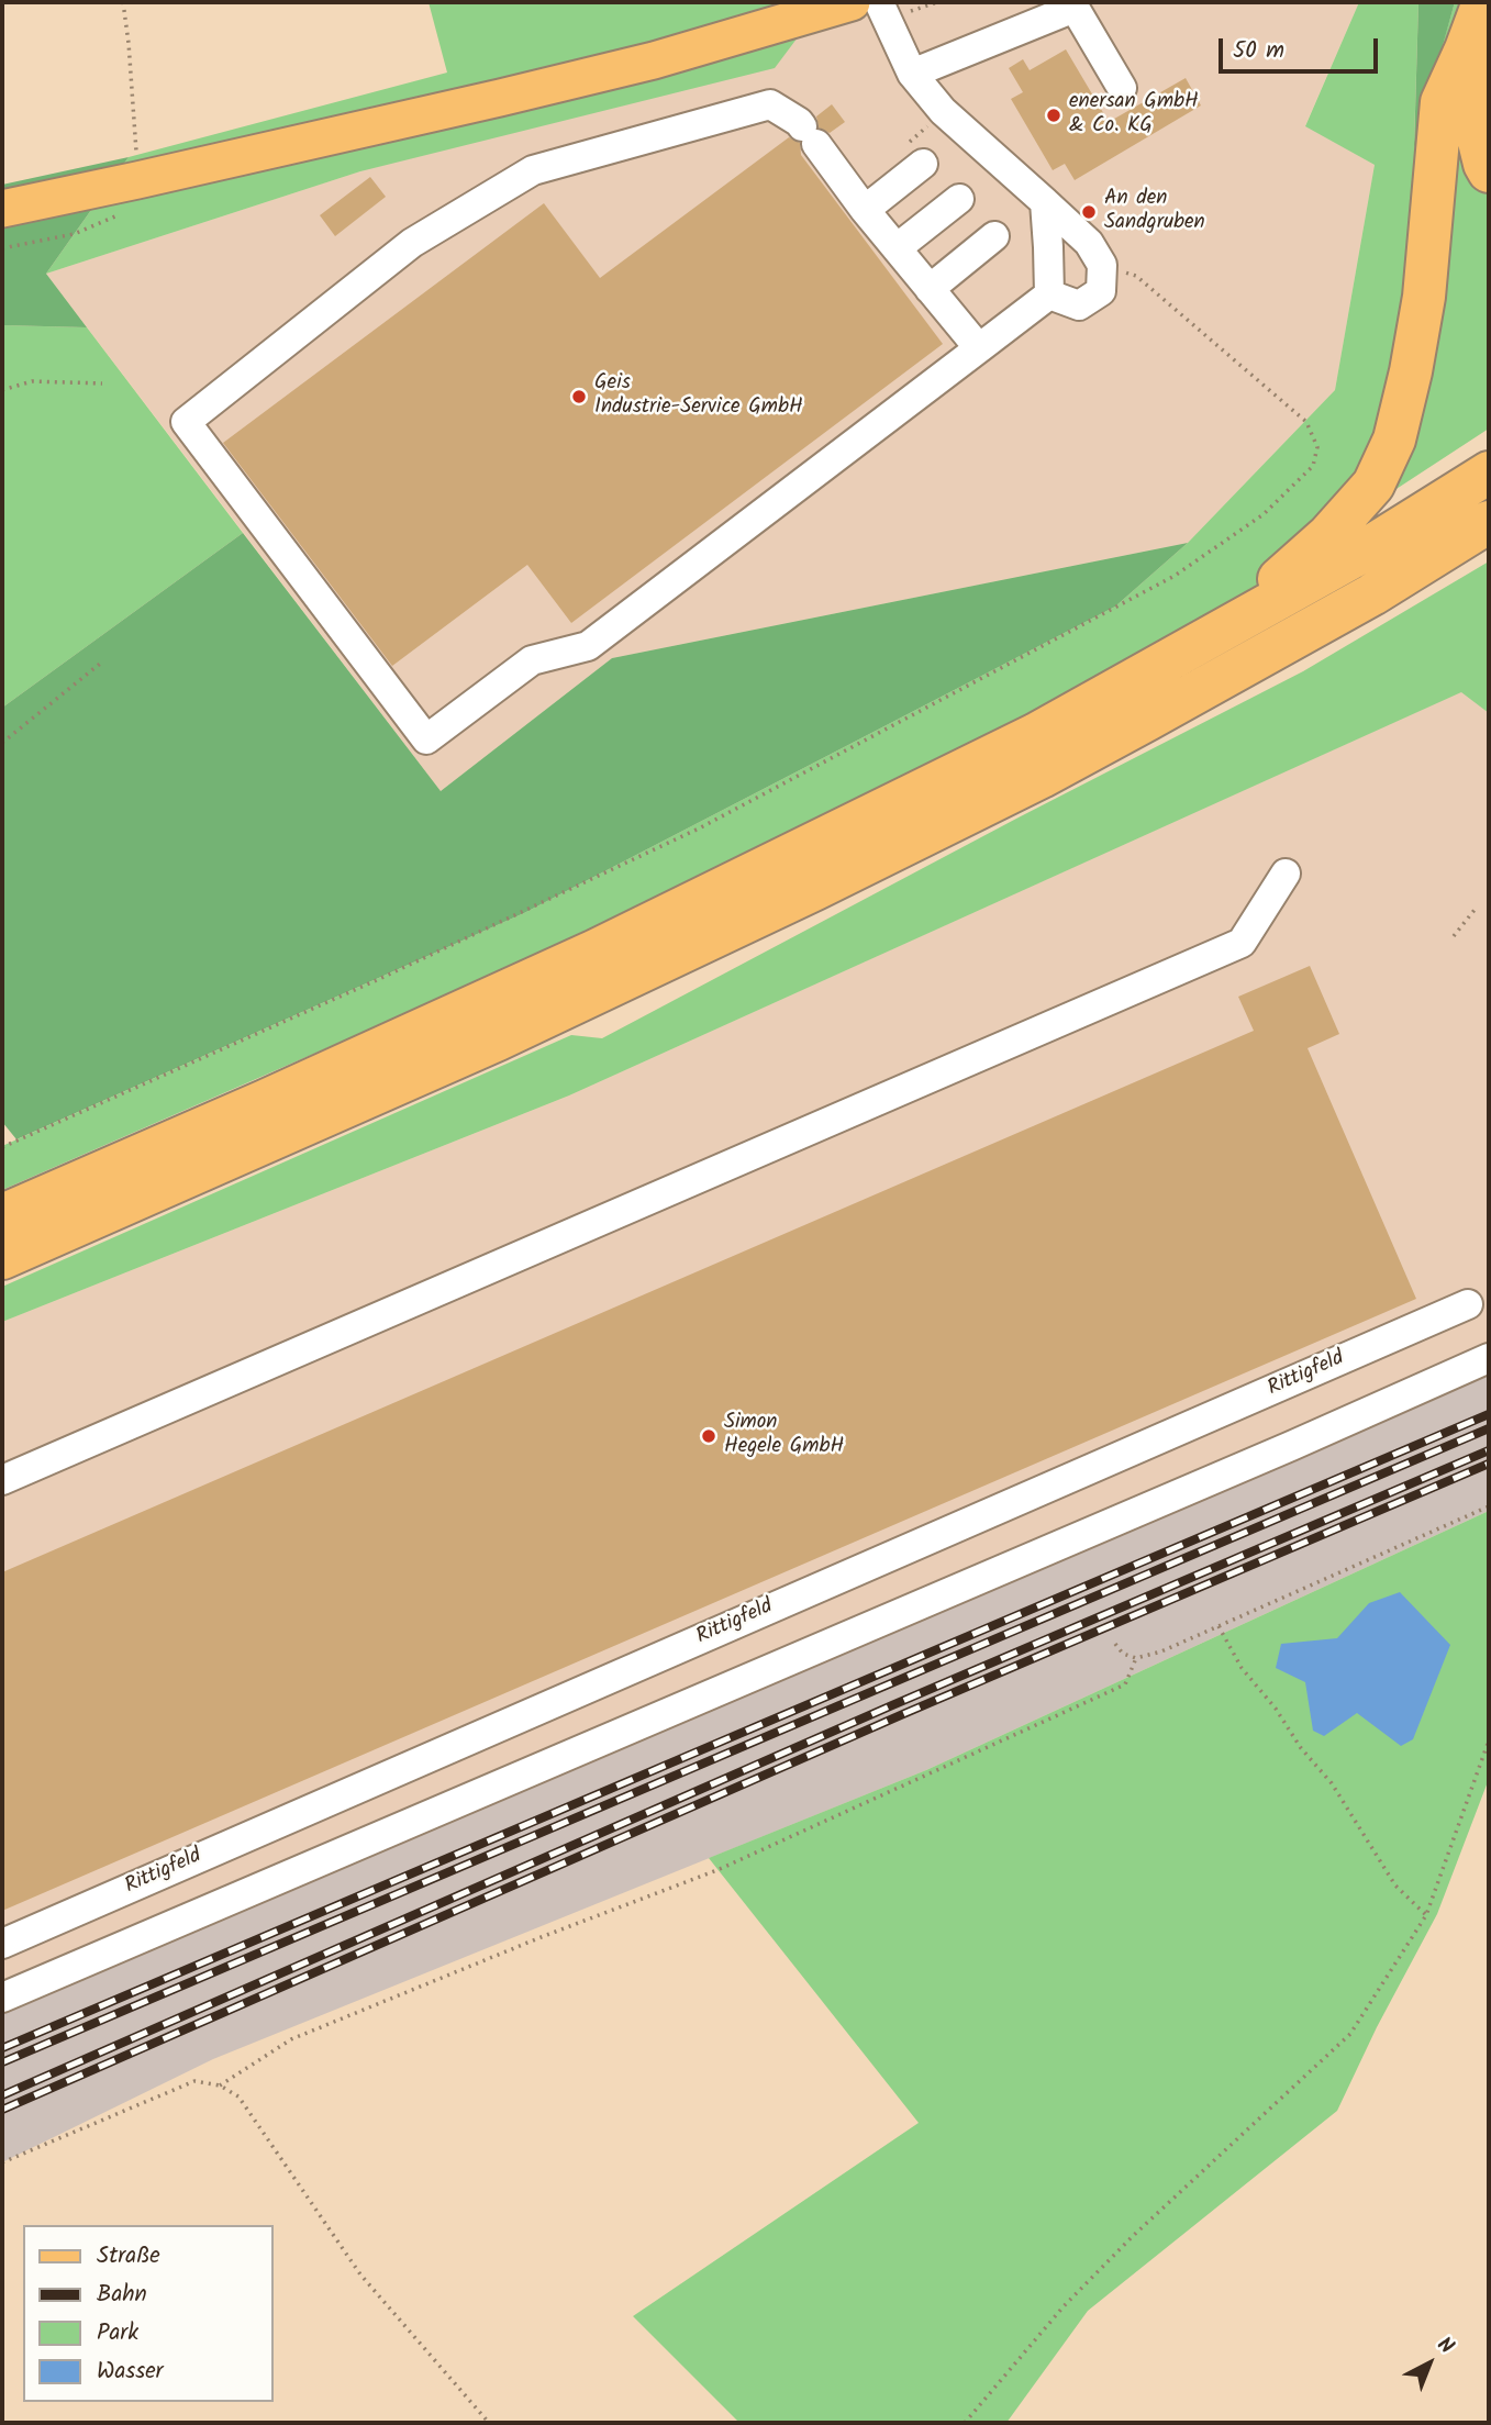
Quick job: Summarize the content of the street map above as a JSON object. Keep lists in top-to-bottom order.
{
  "streets": {
    "street": ["Rittigfeld"]
  },
  "places": [
    "enersan GmbH & Co. KG",
    "An den Sandgruben",
    "Geis Industrie-Service GmbH",
    "Simon Hegele GmbH"
  ],
  "legend": [
    "Straße",
    "Bahn",
    "Park",
    "Wasser"
  ],
  "scale_bar": "50 m",
  "north": "top right"
}
